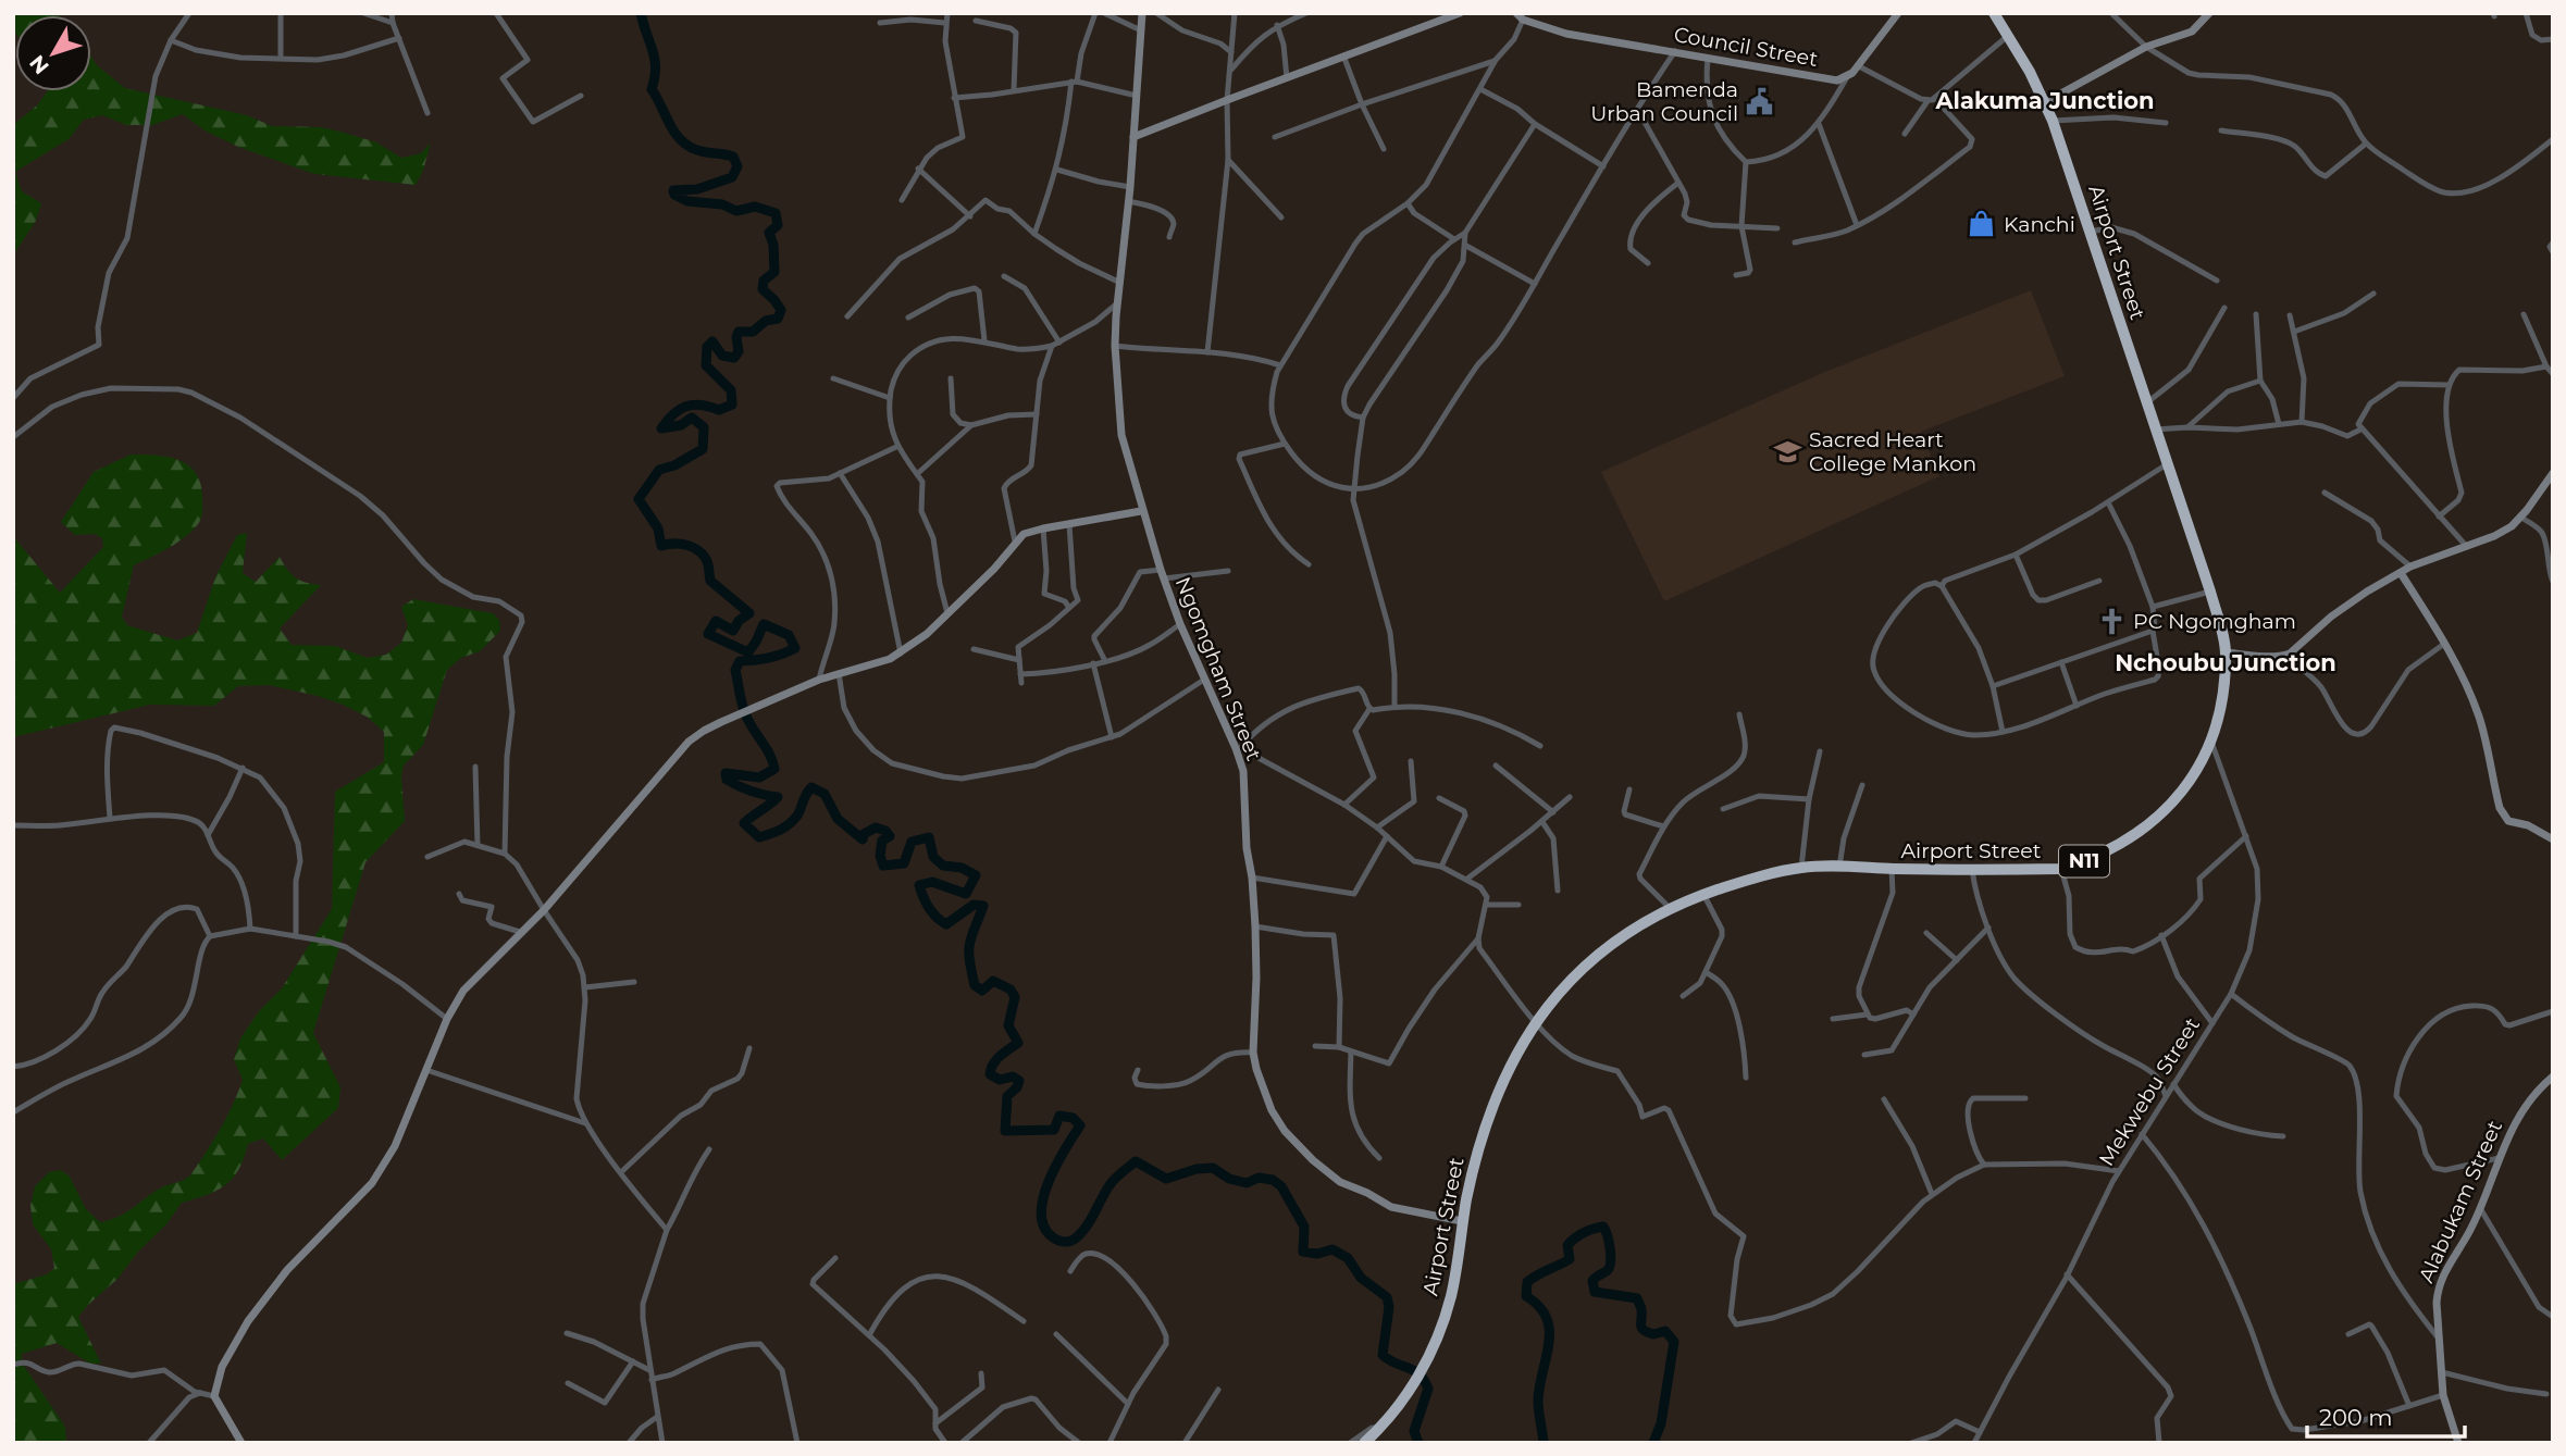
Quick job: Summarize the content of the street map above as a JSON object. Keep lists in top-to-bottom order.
{
  "streets": {
    "highway": ["Airport Street", "N11"],
    "street": [
      "Council Street",
      "Ngomgham Street",
      "Mekwebu Street",
      "Alabukam Street"
    ]
  },
  "crossings": [
    ["Airport Street", "Ngomgham Street"],
    ["Airport Street", "N11"],
    ["Airport Street", "Mekwebu Street"]
  ],
  "districts": ["Alakuma Junction", "Nchoubu Junction"],
  "places": {
    "public building": ["Bamenda Urban Council"],
    "shop": ["Kanchi"],
    "school or university": ["Sacred Heart College Mankon"],
    "church": ["PC Ngomgham"]
  },
  "scale_bar": "200 m",
  "north": "bottom left"
}
